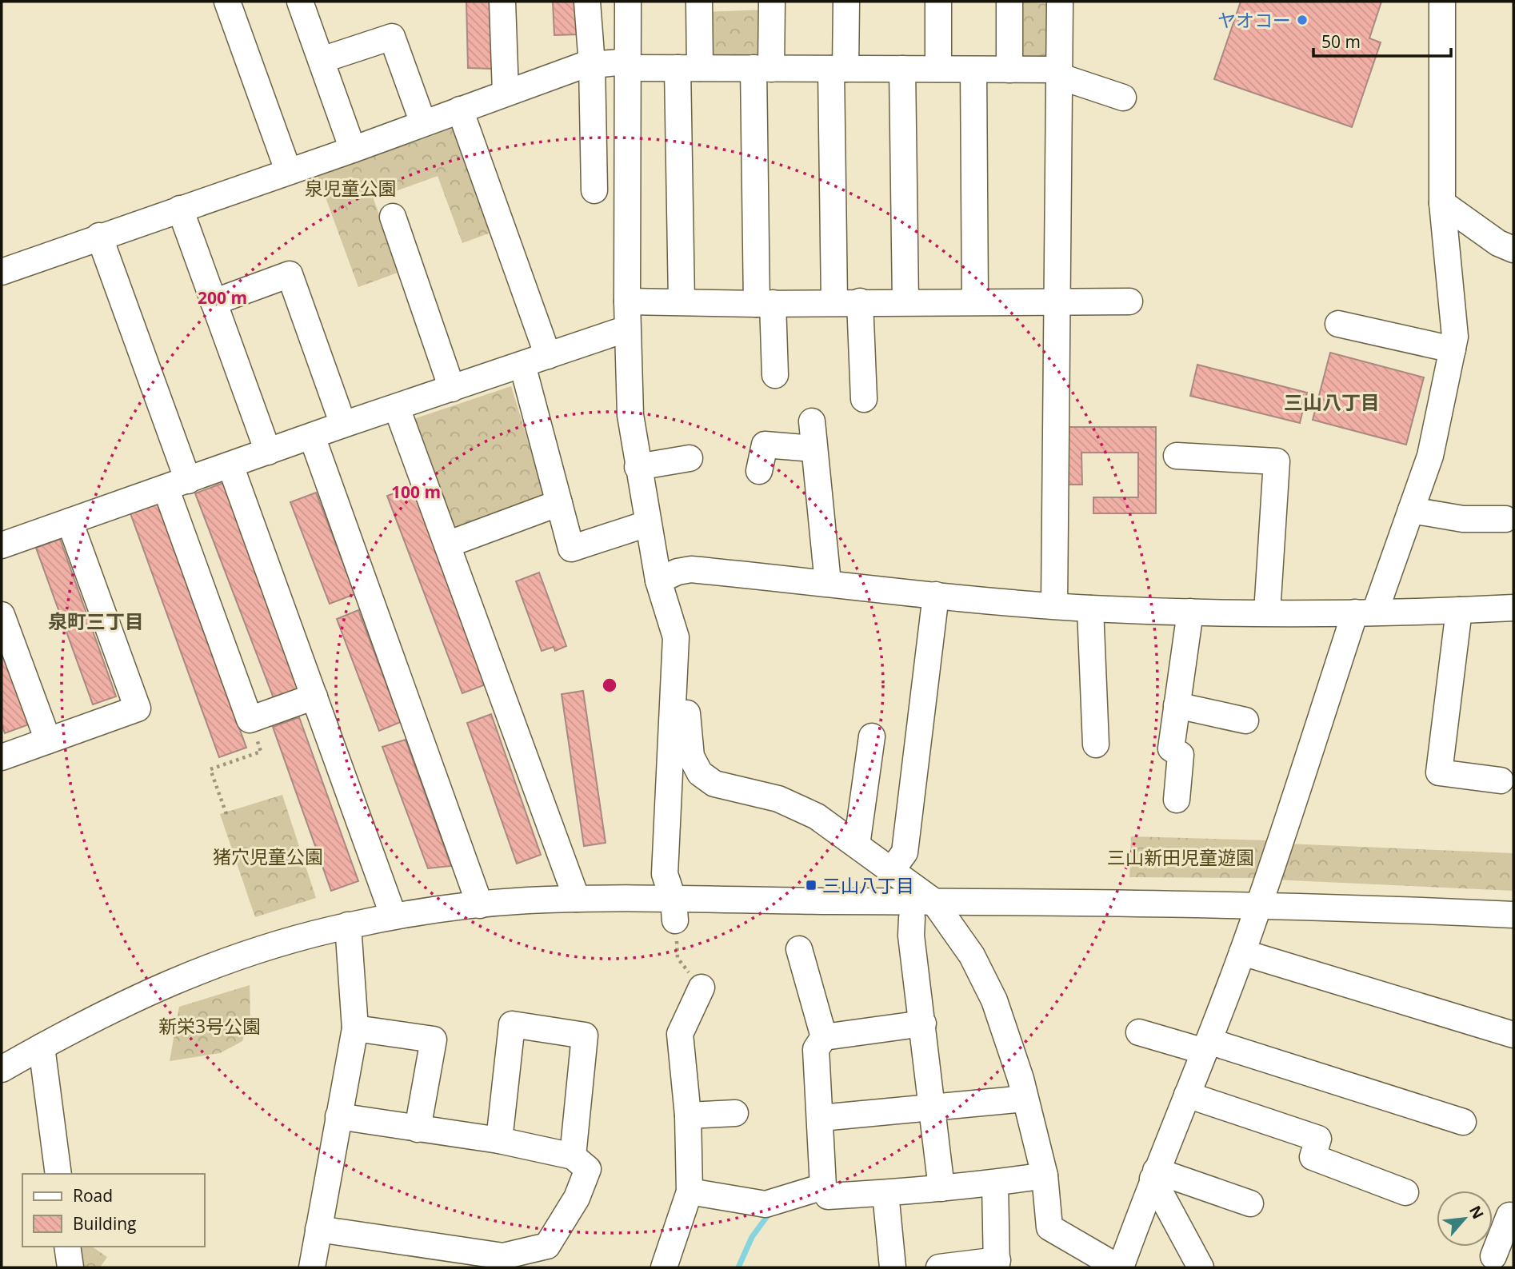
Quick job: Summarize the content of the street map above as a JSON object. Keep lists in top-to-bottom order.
{
  "districts": ["三山八丁目", "泉町三丁目"],
  "parks": [
    "泉児童公園",
    "猪穴児童公園",
    "三山新田児童遊園",
    "新栄3号公園"
  ],
  "places": {
    "other": ["ヤオコー"],
    "transit": ["三山八丁目"]
  },
  "legend": ["Road", "Building"],
  "scale_bar": "50 m",
  "north": "top right",
  "rings": ["200 m", "100 m"]
}
